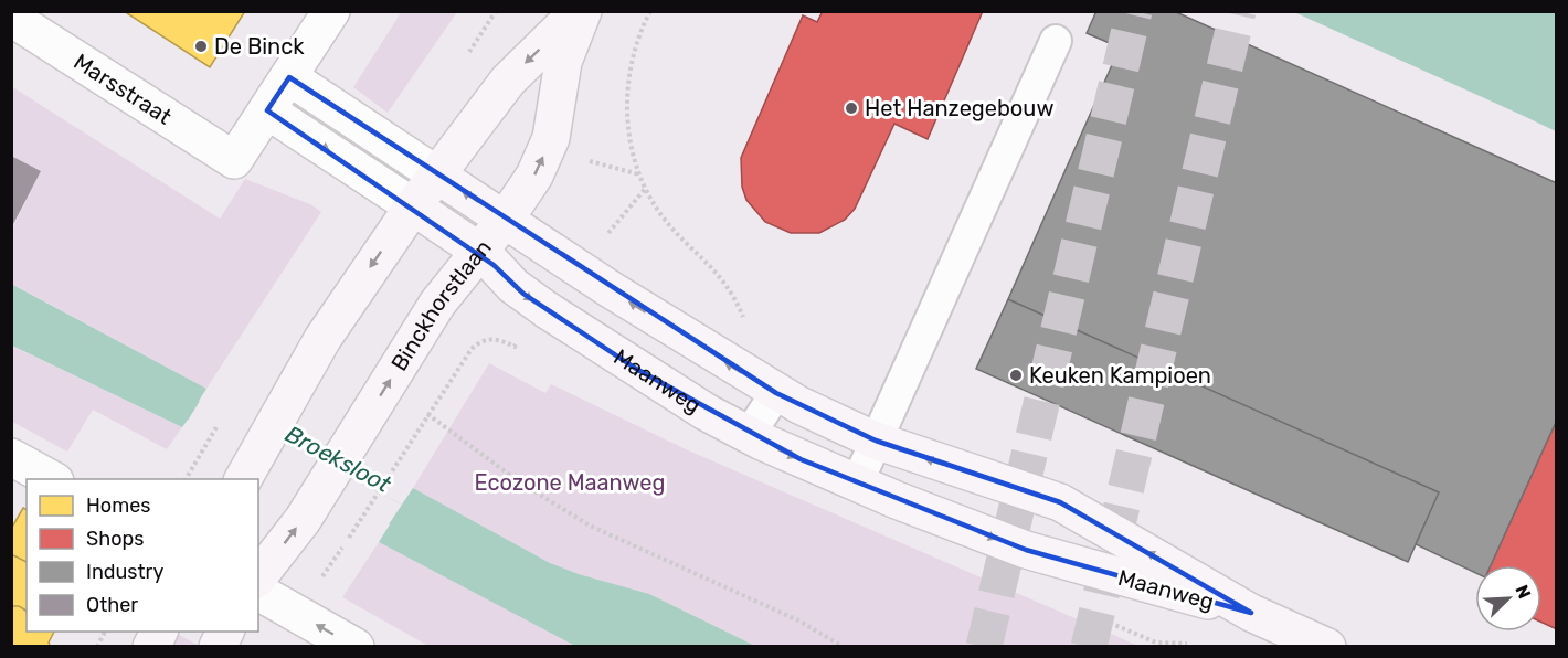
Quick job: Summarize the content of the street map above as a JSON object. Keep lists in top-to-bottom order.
{
  "streets": {
    "street": ["Marsstraat", "Binckhorstlaan", "Maanweg"]
  },
  "crossings": [
    ["Binckhorstlaan", "Maanweg"]
  ],
  "water": ["Broeksloot"],
  "parks": ["Ecozone Maanweg"],
  "places": ["De Binck", "Het Hanzegebouw", "Keuken Kampioen"],
  "legend": [
    "Homes",
    "Shops",
    "Industry",
    "Other"
  ],
  "north": "top right"
}
